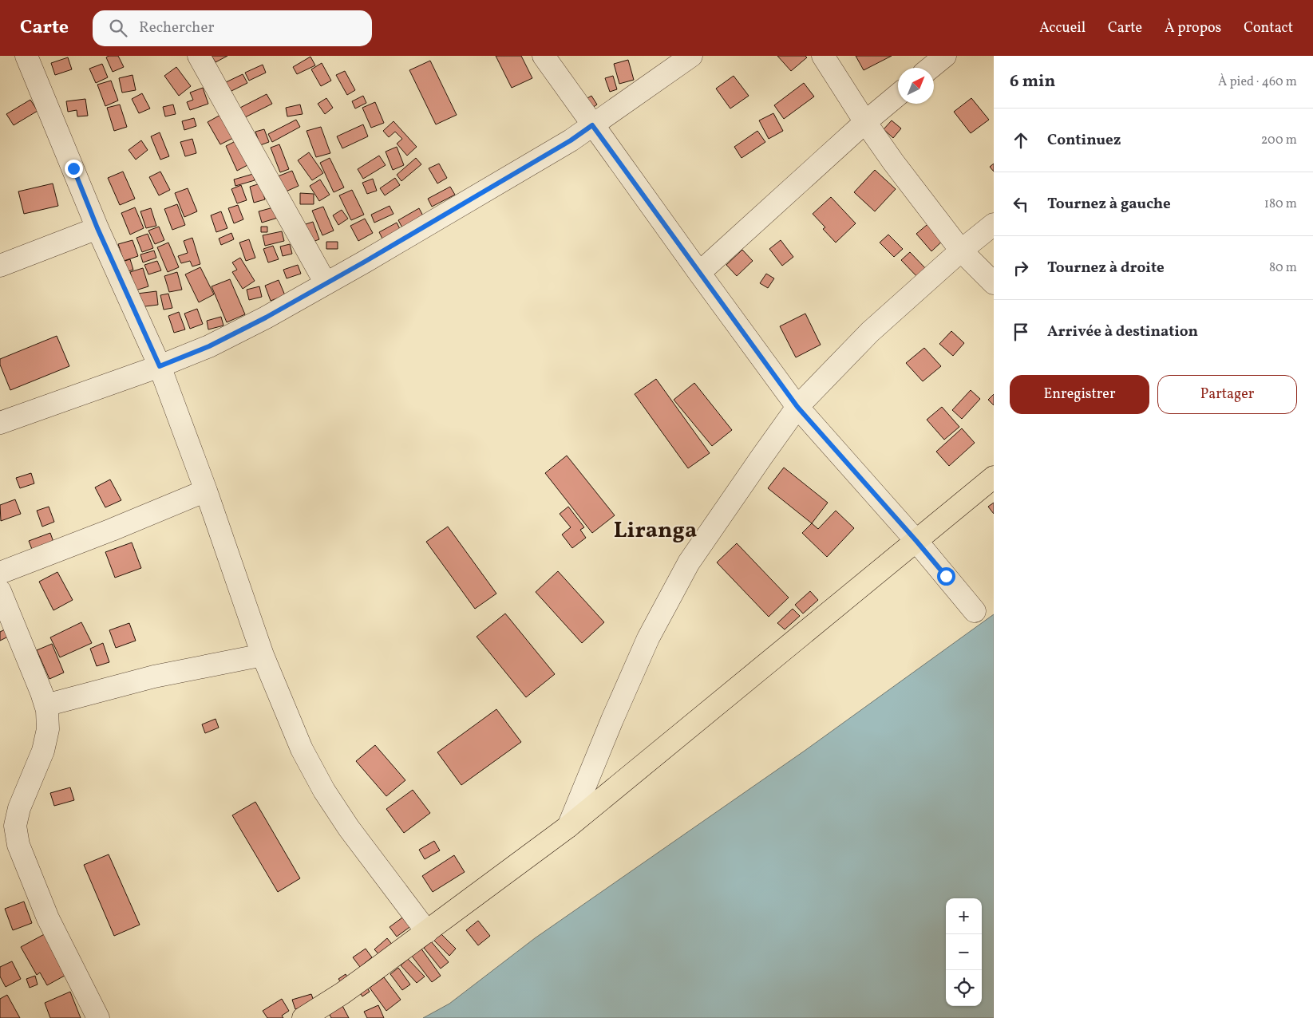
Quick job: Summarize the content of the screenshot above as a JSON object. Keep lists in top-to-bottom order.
{
  "districts": ["Liranga"],
  "north": "top right",
  "page": {
    "header": "Carte",
    "search": "Rechercher",
    "nav": [
      "Accueil",
      "Carte",
      "À propos",
      "Contact"
    ],
    "heading": ["6 min", "À pied · 460 m"],
    "list": [
      ["Continuez", "200 m"],
      ["Tournez à gauche", "180 m"],
      ["Tournez à droite", "80 m"],
      "Arrivée à destination"
    ],
    "buttons": ["Enregistrer", "Partager"],
    "map_buttons": ["+", "−"]
  }
}
